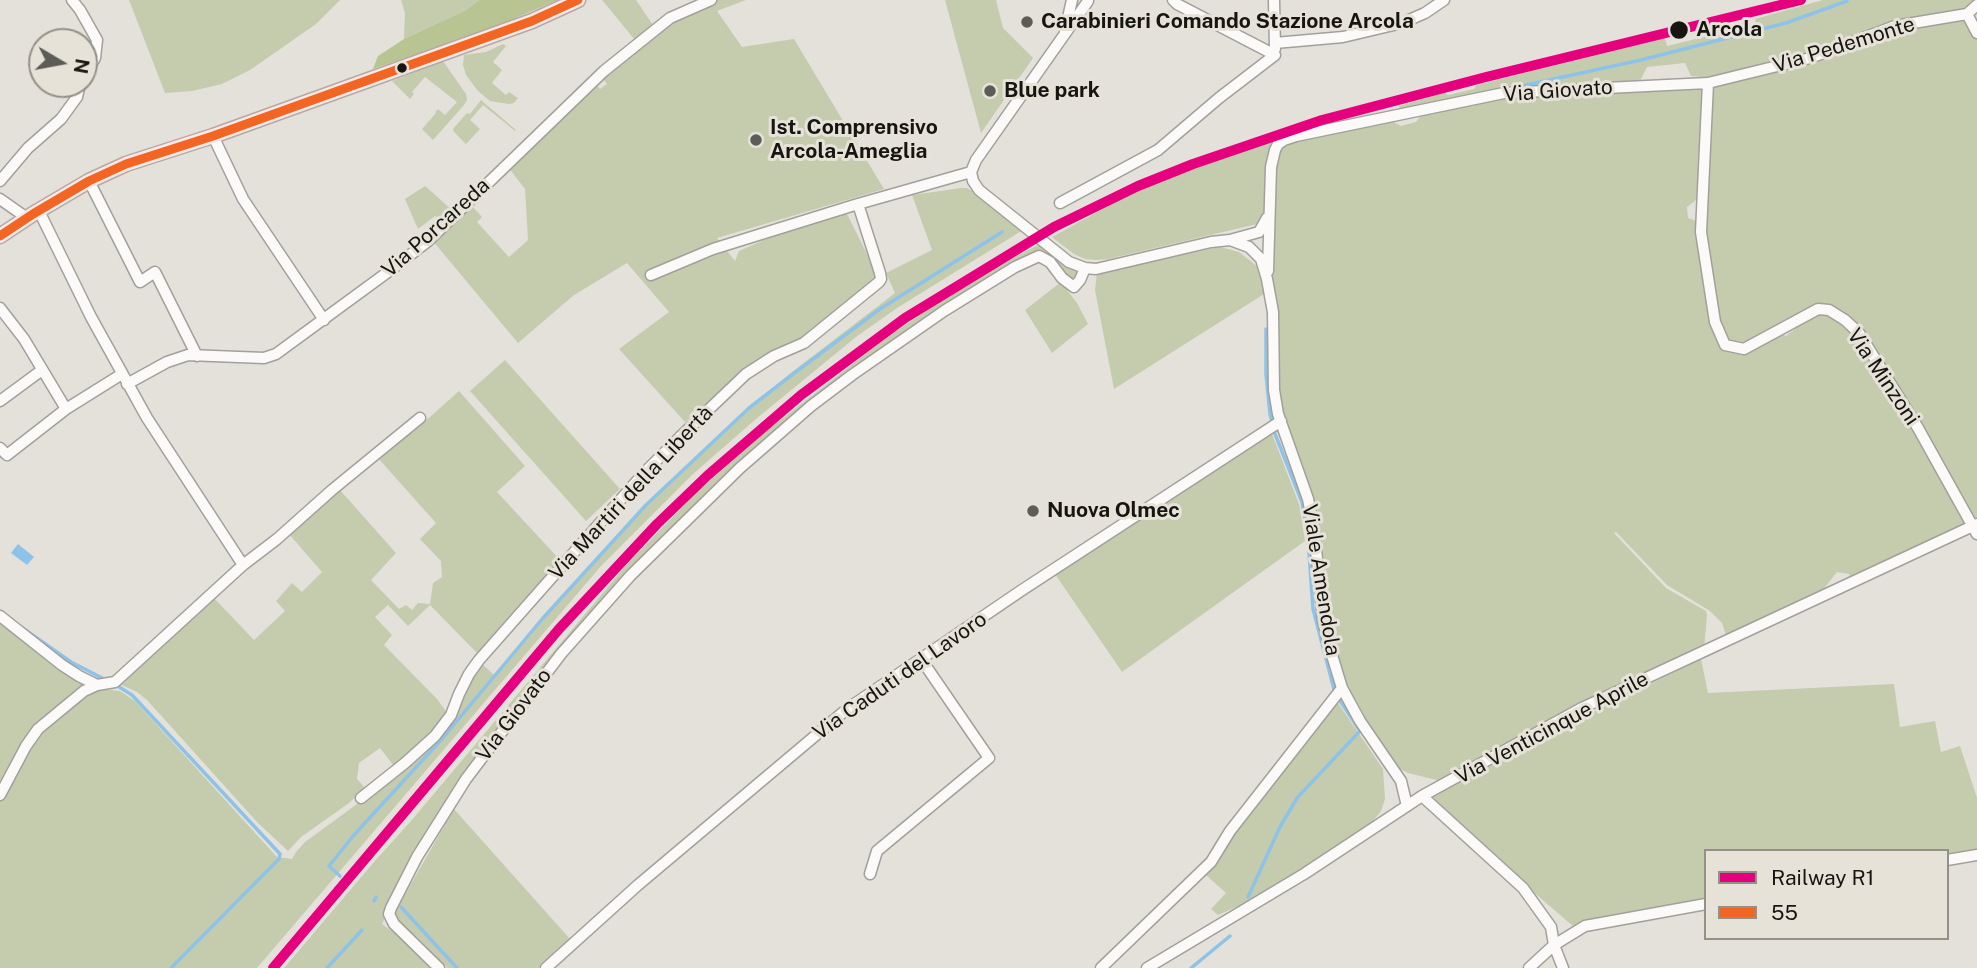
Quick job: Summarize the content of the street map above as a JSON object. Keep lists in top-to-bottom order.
{
  "streets": {
    "street": [
      "Via Pedemonte",
      "Via Giovato",
      "Via Porcareda",
      "Via Minzoni",
      "Via Martiri della Libertà",
      "Viale Amendola",
      "Via Caduti del Lavoro",
      "Via Venticinque Aprile"
    ]
  },
  "crossings": [
    ["Via Pedemonte", "Via Giovato"],
    ["Via Pedemonte", "Via Minzoni"],
    ["Via Giovato", "Via Minzoni"],
    ["Via Giovato", "Viale Amendola"],
    ["Via Minzoni", "Via Venticinque Aprile"],
    ["Viale Amendola", "Via Caduti del Lavoro"],
    ["Viale Amendola", "Via Venticinque Aprile"]
  ],
  "places": [
    "Carabinieri Comando Stazione Arcola",
    "Arcola",
    "Blue park",
    "Ist. Comprensivo Arcola-Ameglia",
    "Nuova Olmec"
  ],
  "lines": ["rail line R1", "transit line 55"],
  "legend": ["Railway R1", "55"],
  "north": "right"
}
